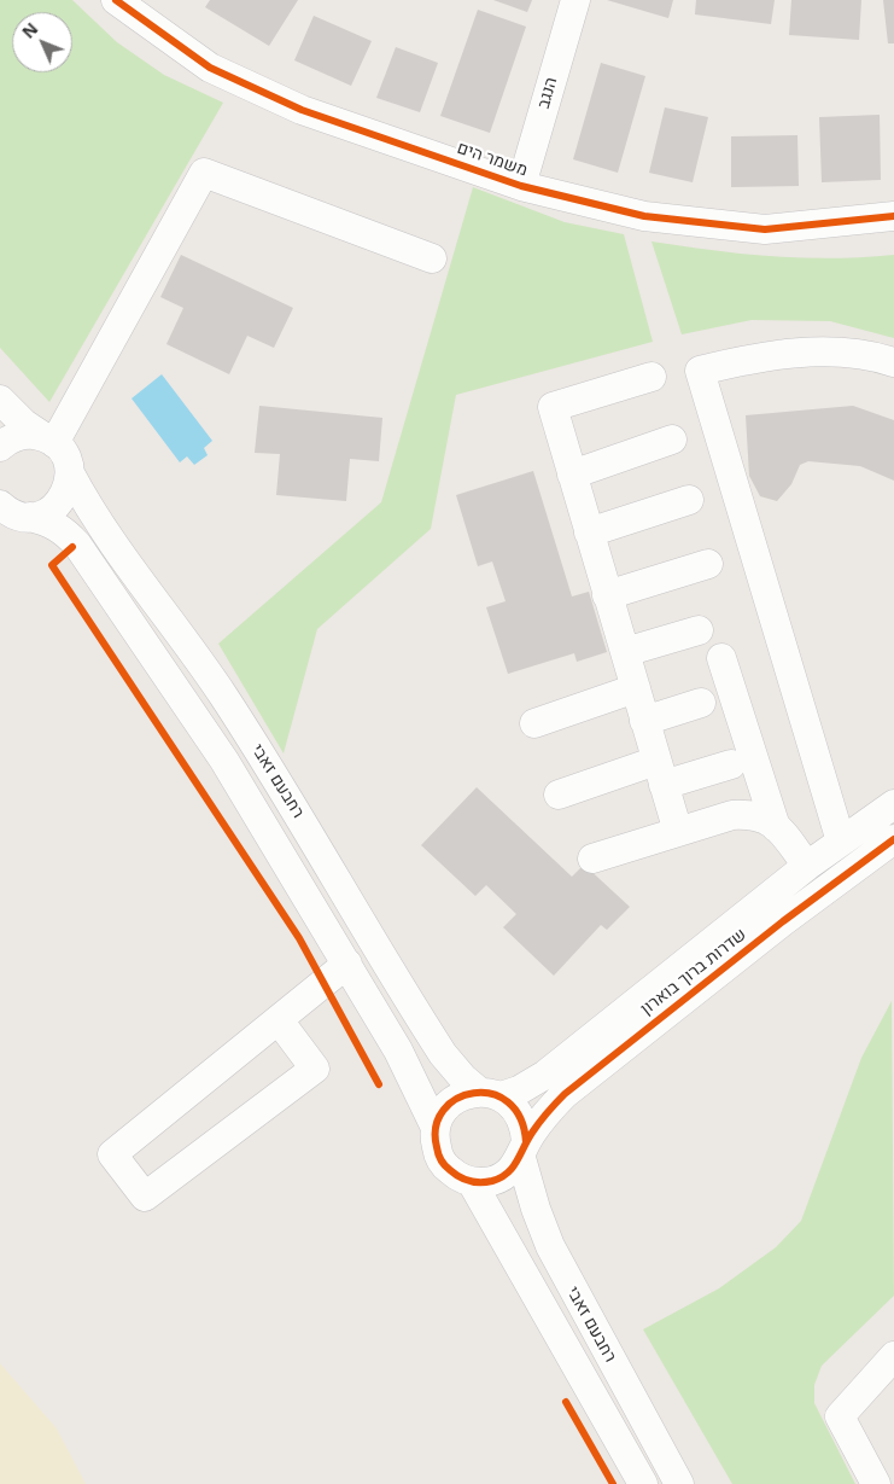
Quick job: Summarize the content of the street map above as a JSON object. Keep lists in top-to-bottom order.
{
  "streets": {
    "street": [
      "הנגב",
      "משמר הים",
      "רחבעם זאבי",
      "שדרות ברוך בוארון"
    ]
  },
  "crossings": [
    ["הנגב", "משמר הים"],
    ["רחבעם זאבי", "שדרות ברוך בוארון"]
  ],
  "north": "top left"
}
